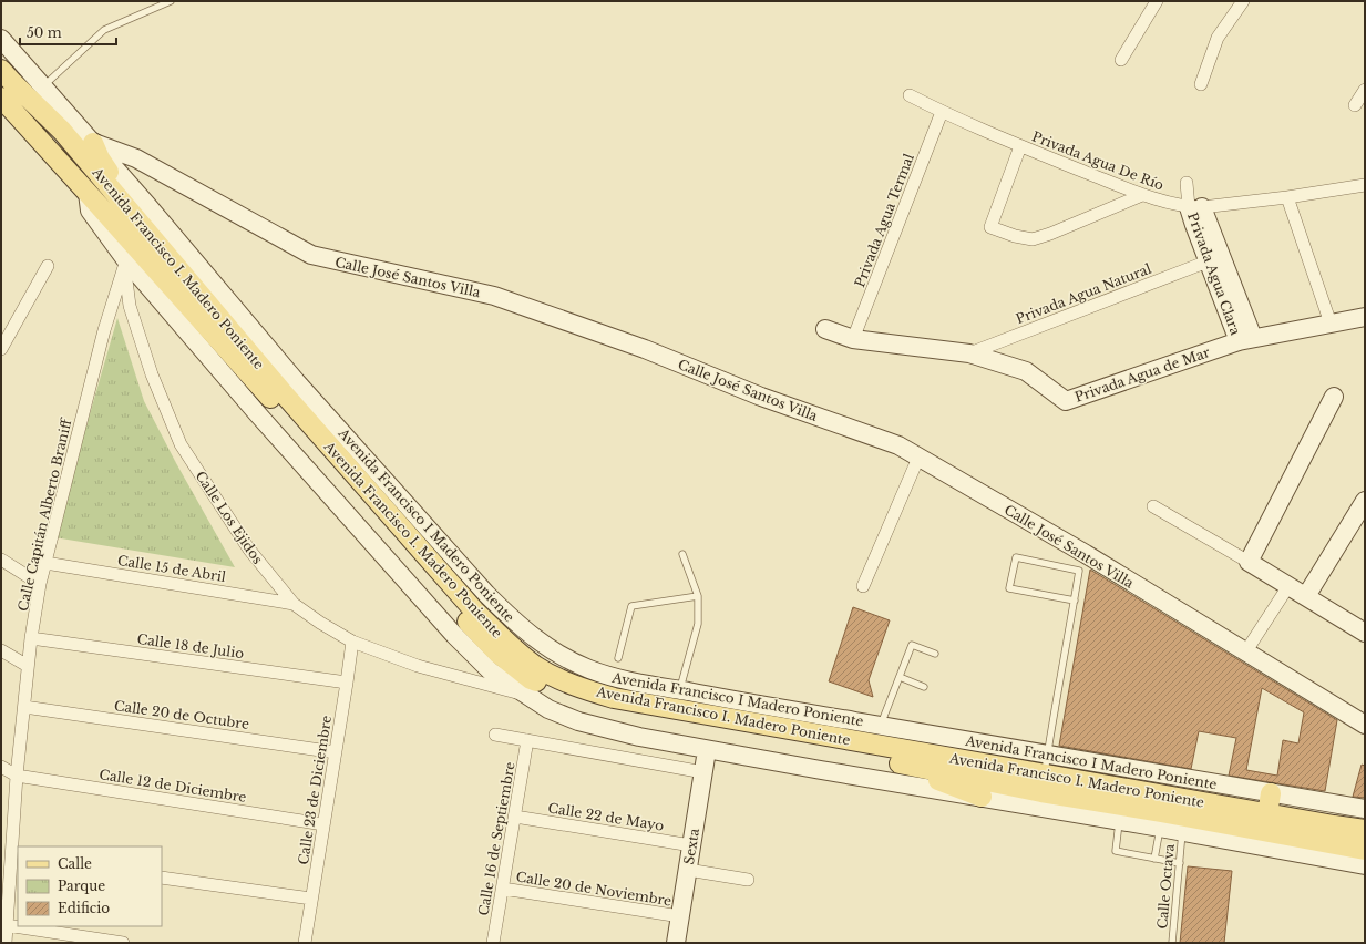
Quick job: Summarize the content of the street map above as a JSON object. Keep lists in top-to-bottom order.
{
  "streets": {
    "main road": ["Avenida Francisco I. Madero Poniente"],
    "street": [
      "Privada Agua De Río",
      "Privada Agua Termal",
      "Privada Agua Clara",
      "Calle José Santos Villa",
      "Privada Agua Natural",
      "Privada Agua de Mar",
      "Calle Capitán Alberto Braniff",
      "Calle Los Ejidos",
      "Avenida Francisco I Madero Poniente",
      "Calle 15 de Abril",
      "Calle 18 de Julio",
      "Calle 20 de Octubre",
      "Calle 12 de Diciembre",
      "Calle 23 de Diciembre",
      "Calle 22 de Mayo",
      "Calle 16 de Septiembre",
      "Sexta",
      "Calle 20 de Noviembre"
    ],
    "lane": ["Calle Octava"]
  },
  "crossings": [
    ["Privada Agua De Río", "Privada Agua Termal"],
    ["Privada Agua De Río", "Privada Agua Clara"],
    ["Privada Agua Termal", "Privada Agua de Mar"],
    ["Avenida Francisco I. Madero Poniente", "Calle Capitán Alberto Braniff"],
    ["Avenida Francisco I. Madero Poniente", "Calle Los Ejidos"],
    ["Avenida Francisco I. Madero Poniente", "Sexta"],
    ["Avenida Francisco I. Madero Poniente", "Calle Octava"],
    ["Privada Agua Clara", "Privada Agua Natural"],
    ["Privada Agua Clara", "Privada Agua de Mar"],
    ["Calle José Santos Villa", "Avenida Francisco I Madero Poniente"],
    ["Privada Agua Natural", "Privada Agua de Mar"],
    ["Calle Capitán Alberto Braniff", "Calle Los Ejidos"],
    ["Calle Capitán Alberto Braniff", "Calle 15 de Abril"],
    ["Calle Capitán Alberto Braniff", "Calle 18 de Julio"],
    ["Calle Capitán Alberto Braniff", "Calle 20 de Octubre"],
    ["Calle Capitán Alberto Braniff", "Calle 12 de Diciembre"],
    ["Calle Los Ejidos", "Calle 15 de Abril"],
    ["Calle Los Ejidos", "Calle 23 de Diciembre"],
    ["Calle 18 de Julio", "Calle 23 de Diciembre"],
    ["Calle 20 de Octubre", "Calle 23 de Diciembre"],
    ["Calle 12 de Diciembre", "Calle 23 de Diciembre"],
    ["Calle 22 de Mayo", "Calle 16 de Septiembre"],
    ["Calle 22 de Mayo", "Sexta"],
    ["Calle 16 de Septiembre", "Calle 20 de Noviembre"],
    ["Sexta", "Calle 20 de Noviembre"]
  ],
  "legend": ["Calle", "Parque", "Edificio"],
  "scale_bar": "50 m"
}
